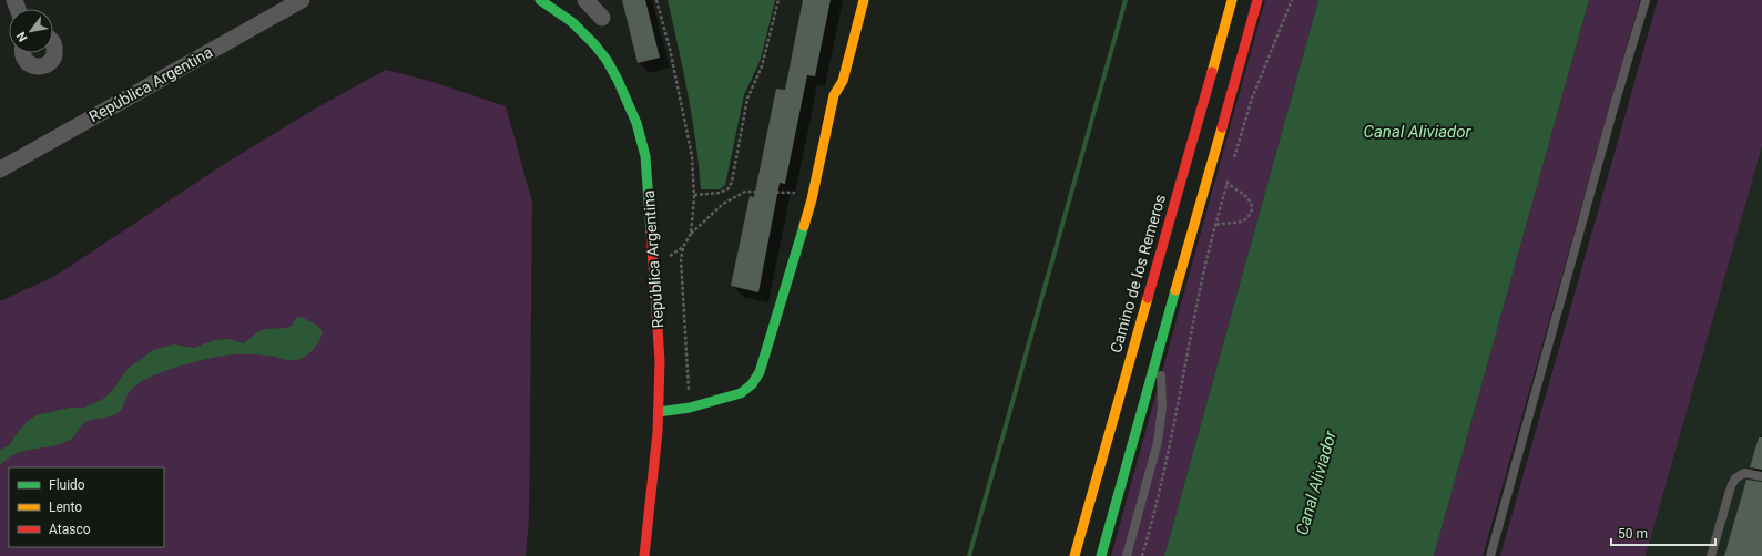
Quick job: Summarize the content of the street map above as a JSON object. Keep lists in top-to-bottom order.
{
  "streets": {
    "main road": ["República Argentina", "Camino de los Remeros"]
  },
  "water": ["Canal Aliviador"],
  "legend": ["Fluido", "Lento", "Atasco"],
  "scale_bar": "50 m",
  "north": "bottom left"
}
